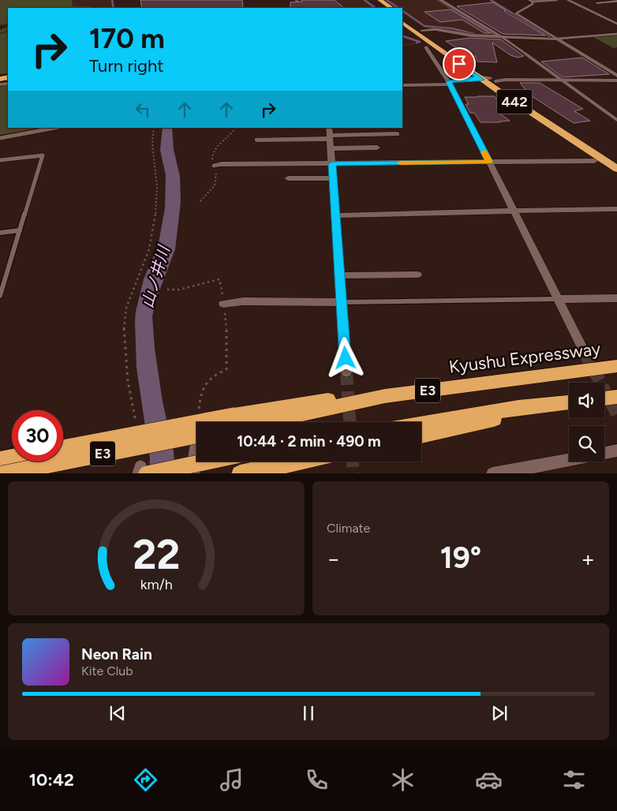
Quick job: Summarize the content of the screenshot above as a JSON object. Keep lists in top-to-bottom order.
{
  "streets": {
    "highway": ["442", "Kyushu Expressway", "E3"]
  },
  "water": ["山ノ井川"],
  "page": {
    "turn": ["170 m", "Turn right"],
    "limit": "30",
    "trip": "10:44 · 2 min · 490 m",
    "tile": "Climate",
    "heat": ["−", "19°", "+"],
    "song": ["Neon Rain", "Kite Club"],
    "tabs": "10:42",
    "gauge": ["22", "km/h"]
  }
}
